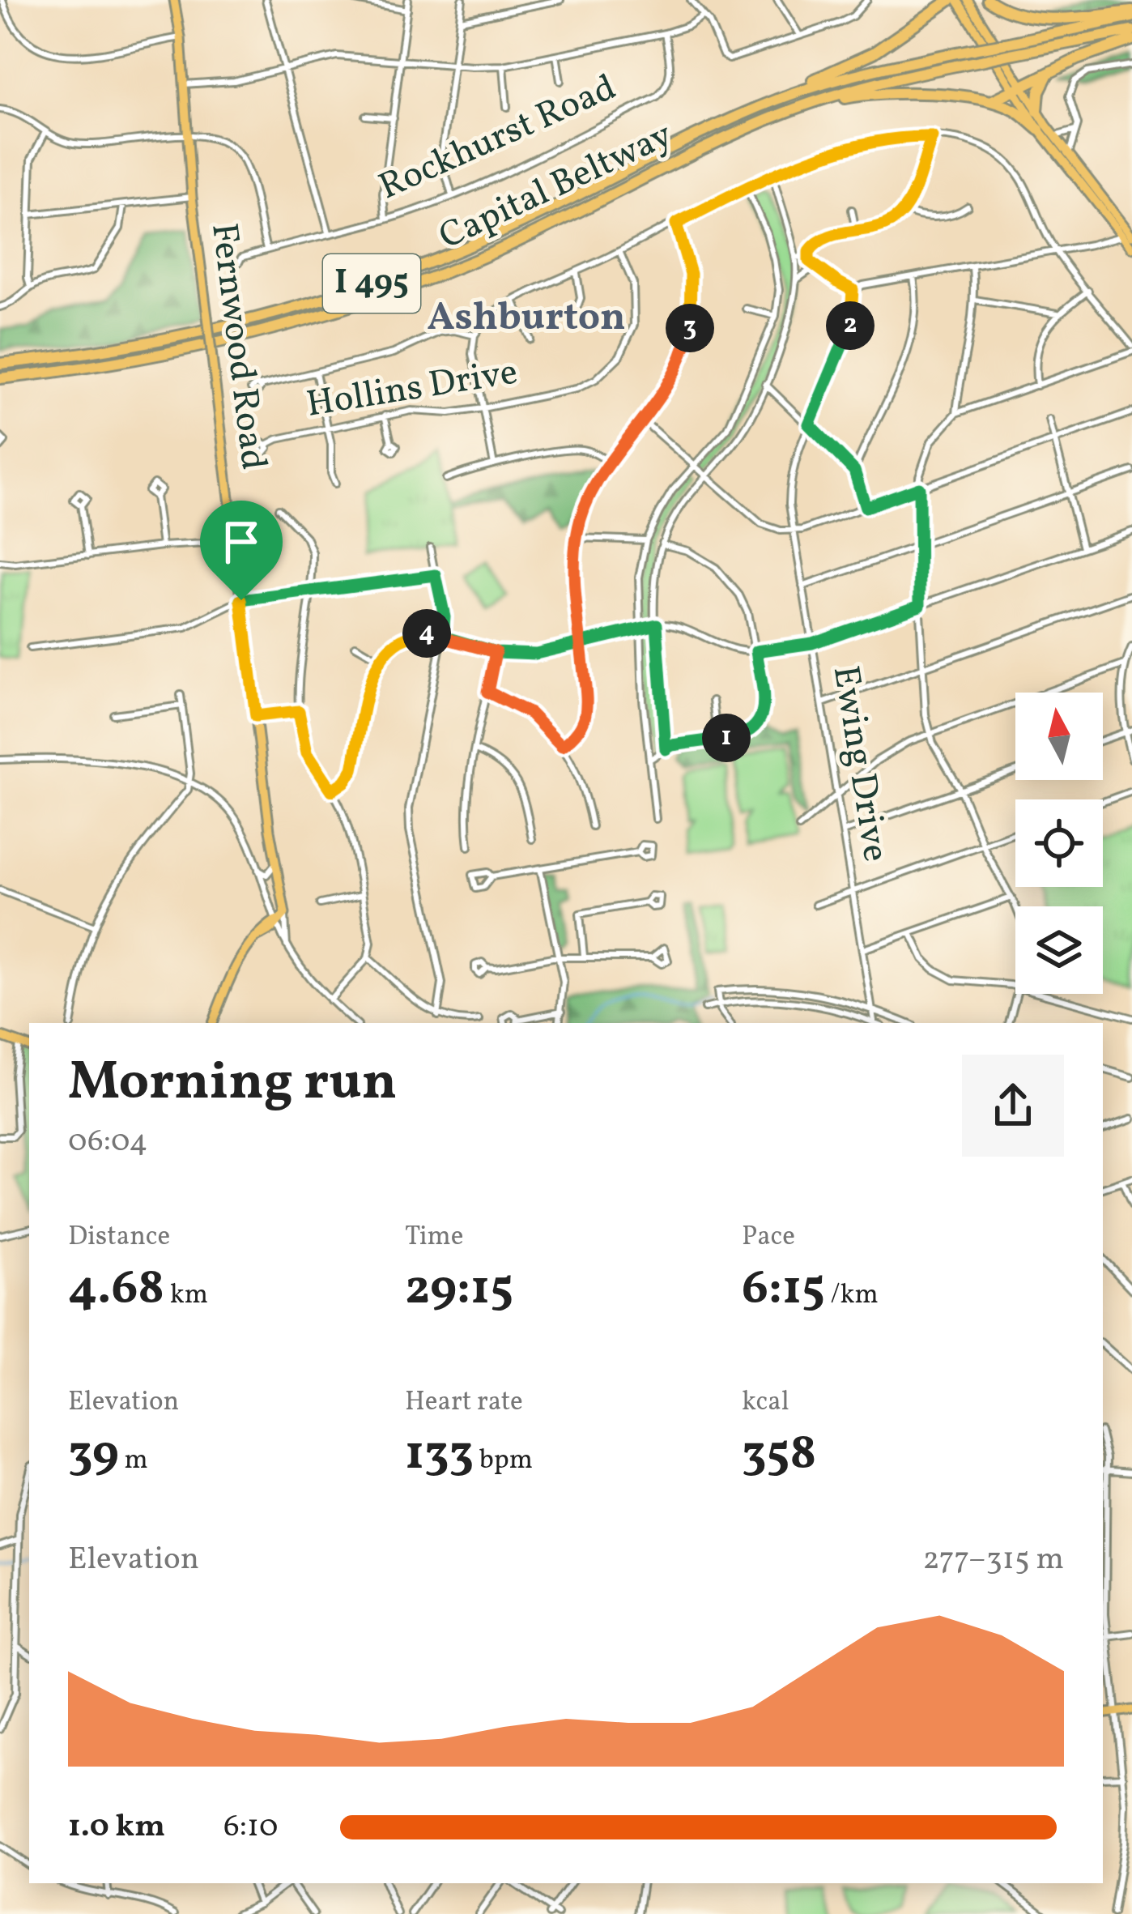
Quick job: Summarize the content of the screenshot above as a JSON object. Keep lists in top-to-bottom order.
{
  "streets": {
    "highway": ["Capital Beltway", "I 495"],
    "main road": ["Fernwood Road"],
    "street": ["Rockhurst Road", "Hollins Drive", "Ewing Drive"]
  },
  "districts": ["Ashburton"],
  "north": "top",
  "page": {
    "pins": [
      "2",
      "3",
      "4",
      "1"
    ],
    "heading": ["Morning run", "06:04"],
    "stats": [
      ["Distance", "4.68 km"],
      ["Time", "29:15"],
      ["Pace", "6:15 /km"],
      ["Elevation", "39 m"],
      ["Heart rate", "133 bpm"],
      ["kcal", "358"]
    ],
    "chart": ["Elevation", "277–315 m"],
    "list": [
      {
        "name": "1.0 km",
        "note": "6:10"
      }
    ]
  }
}
